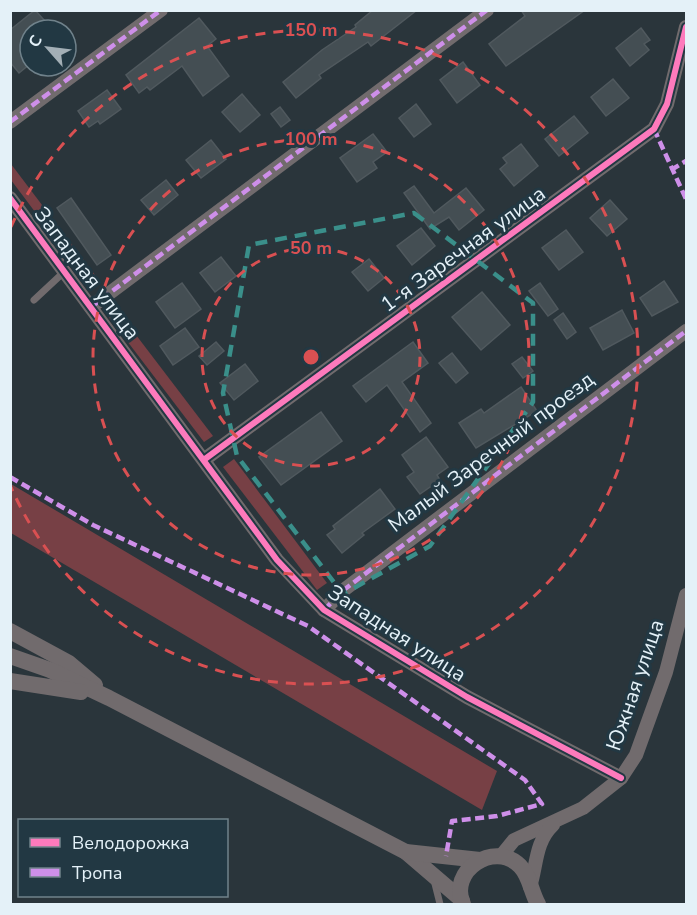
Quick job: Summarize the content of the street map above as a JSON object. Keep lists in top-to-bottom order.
{
  "streets": {
    "street": [
      "1-я Заречная улица",
      "Западная улица",
      "Малый Заречный проезд",
      "Южная улица"
    ]
  },
  "crossings": [
    ["1-я Заречная улица", "Западная улица"],
    ["Западная улица", "Малый Заречный проезд"],
    ["Западная улица", "Южная улица"]
  ],
  "legend": ["Велодорожка", "Тропа"],
  "north": "top left",
  "rings": ["150 m", "100 m", "50 m"]
}
